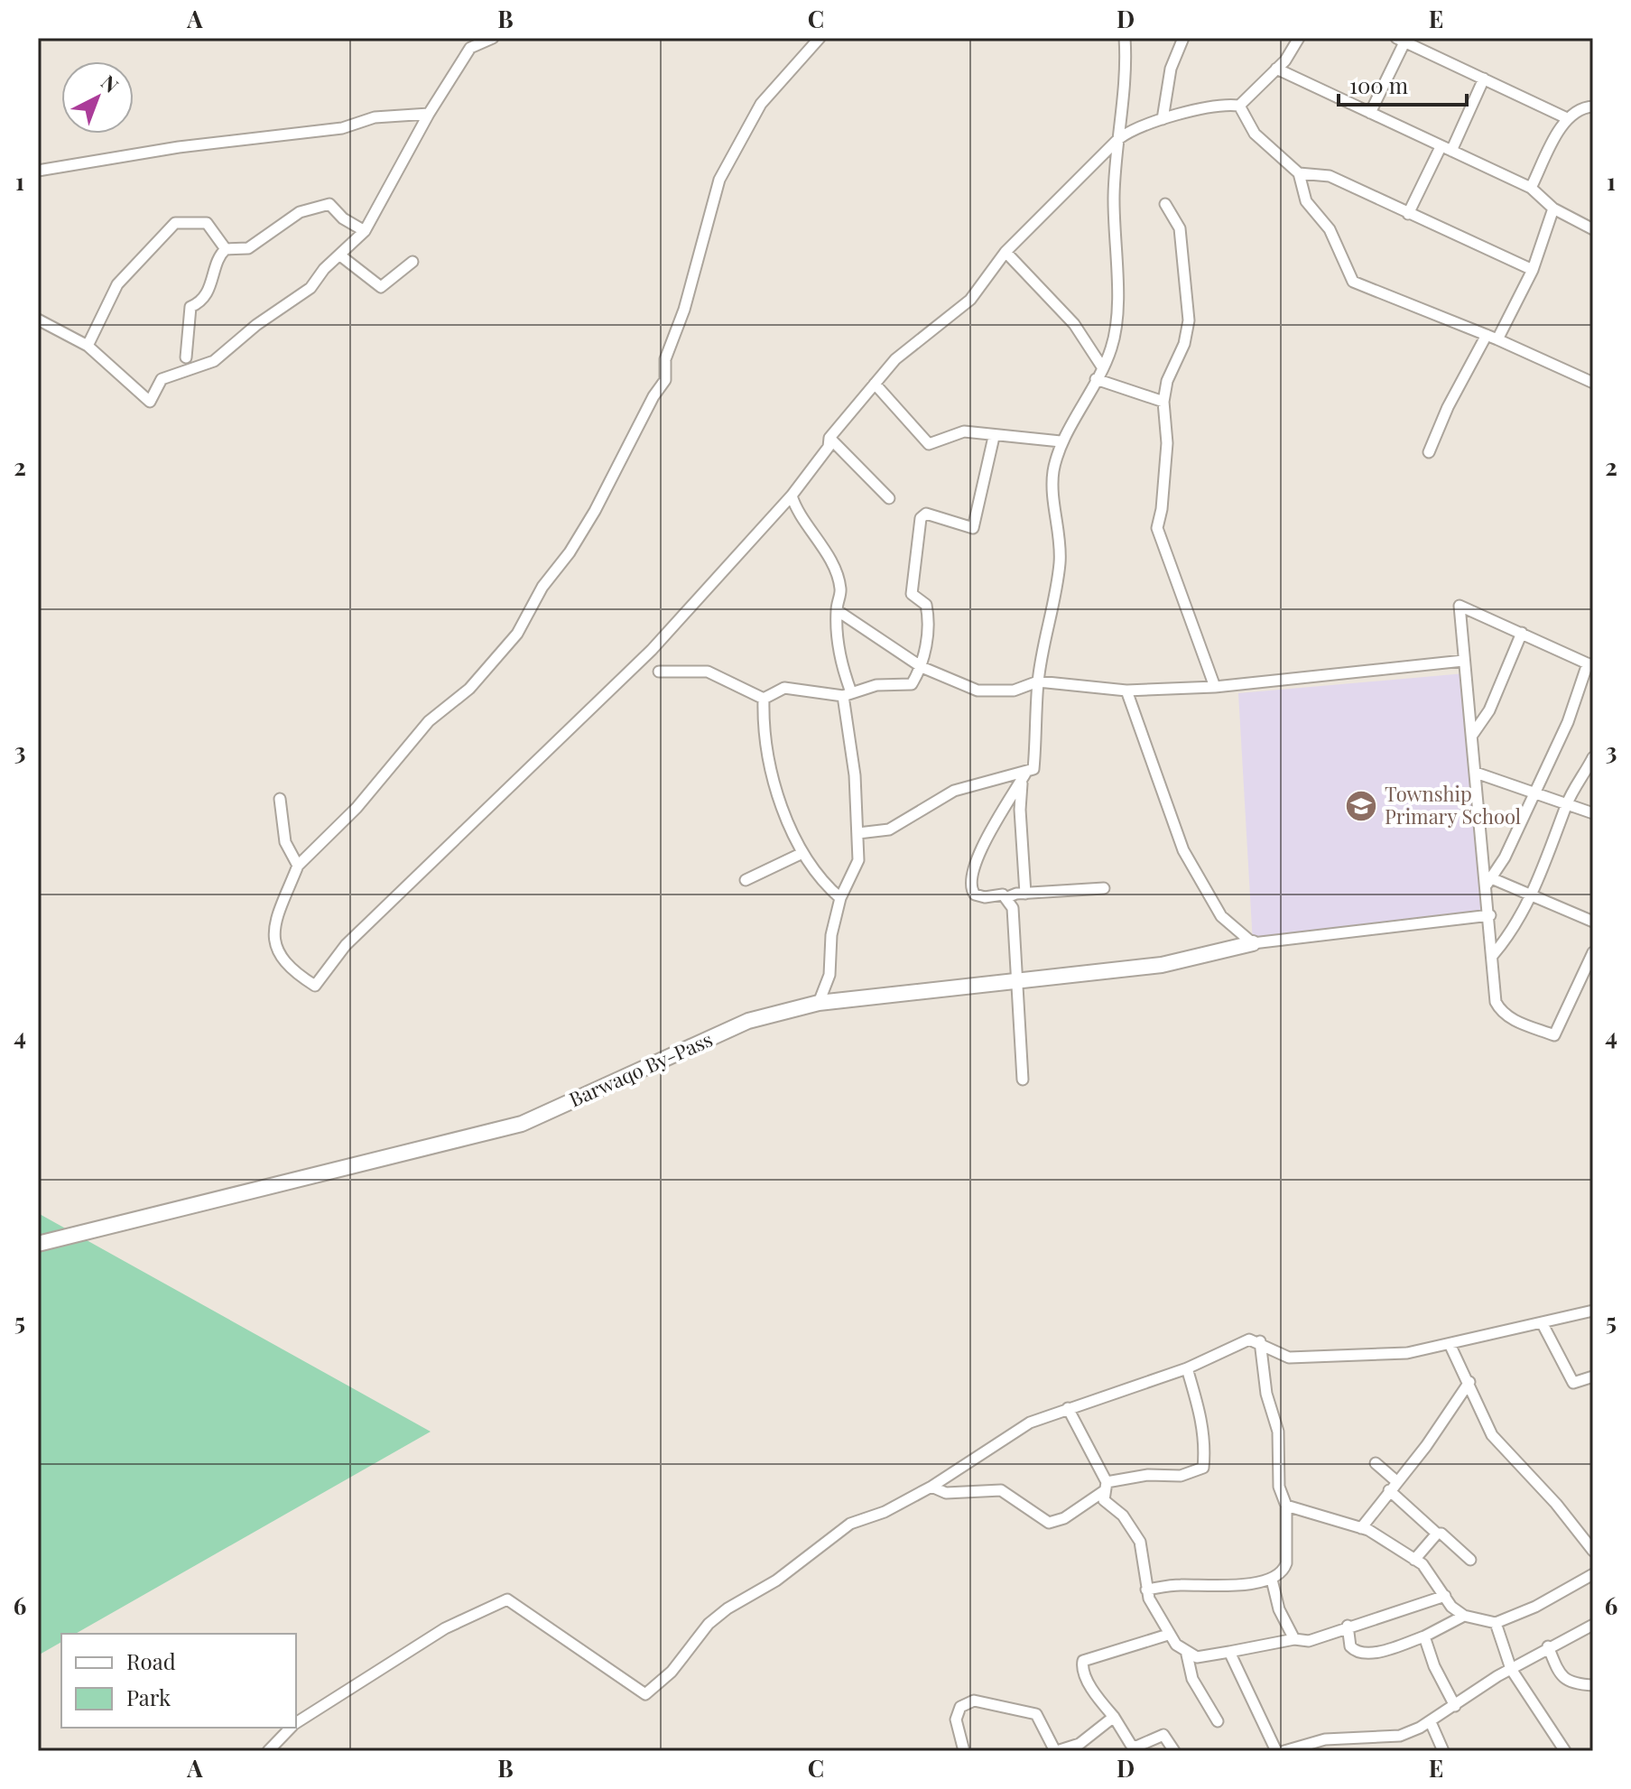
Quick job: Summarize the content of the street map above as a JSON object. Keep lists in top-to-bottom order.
{
  "streets": {
    "highway": ["Barwaqo By-Pass"]
  },
  "places": {
    "school or university": ["Township Primary School"]
  },
  "legend": ["Road", "Park"],
  "scale_bar": "100 m",
  "north": "top right",
  "grid": {
    "columns": [
      "A",
      "B",
      "C",
      "D",
      "E"
    ],
    "rows": [
      "1",
      "2",
      "3",
      "4",
      "5",
      "6"
    ]
  }
}
